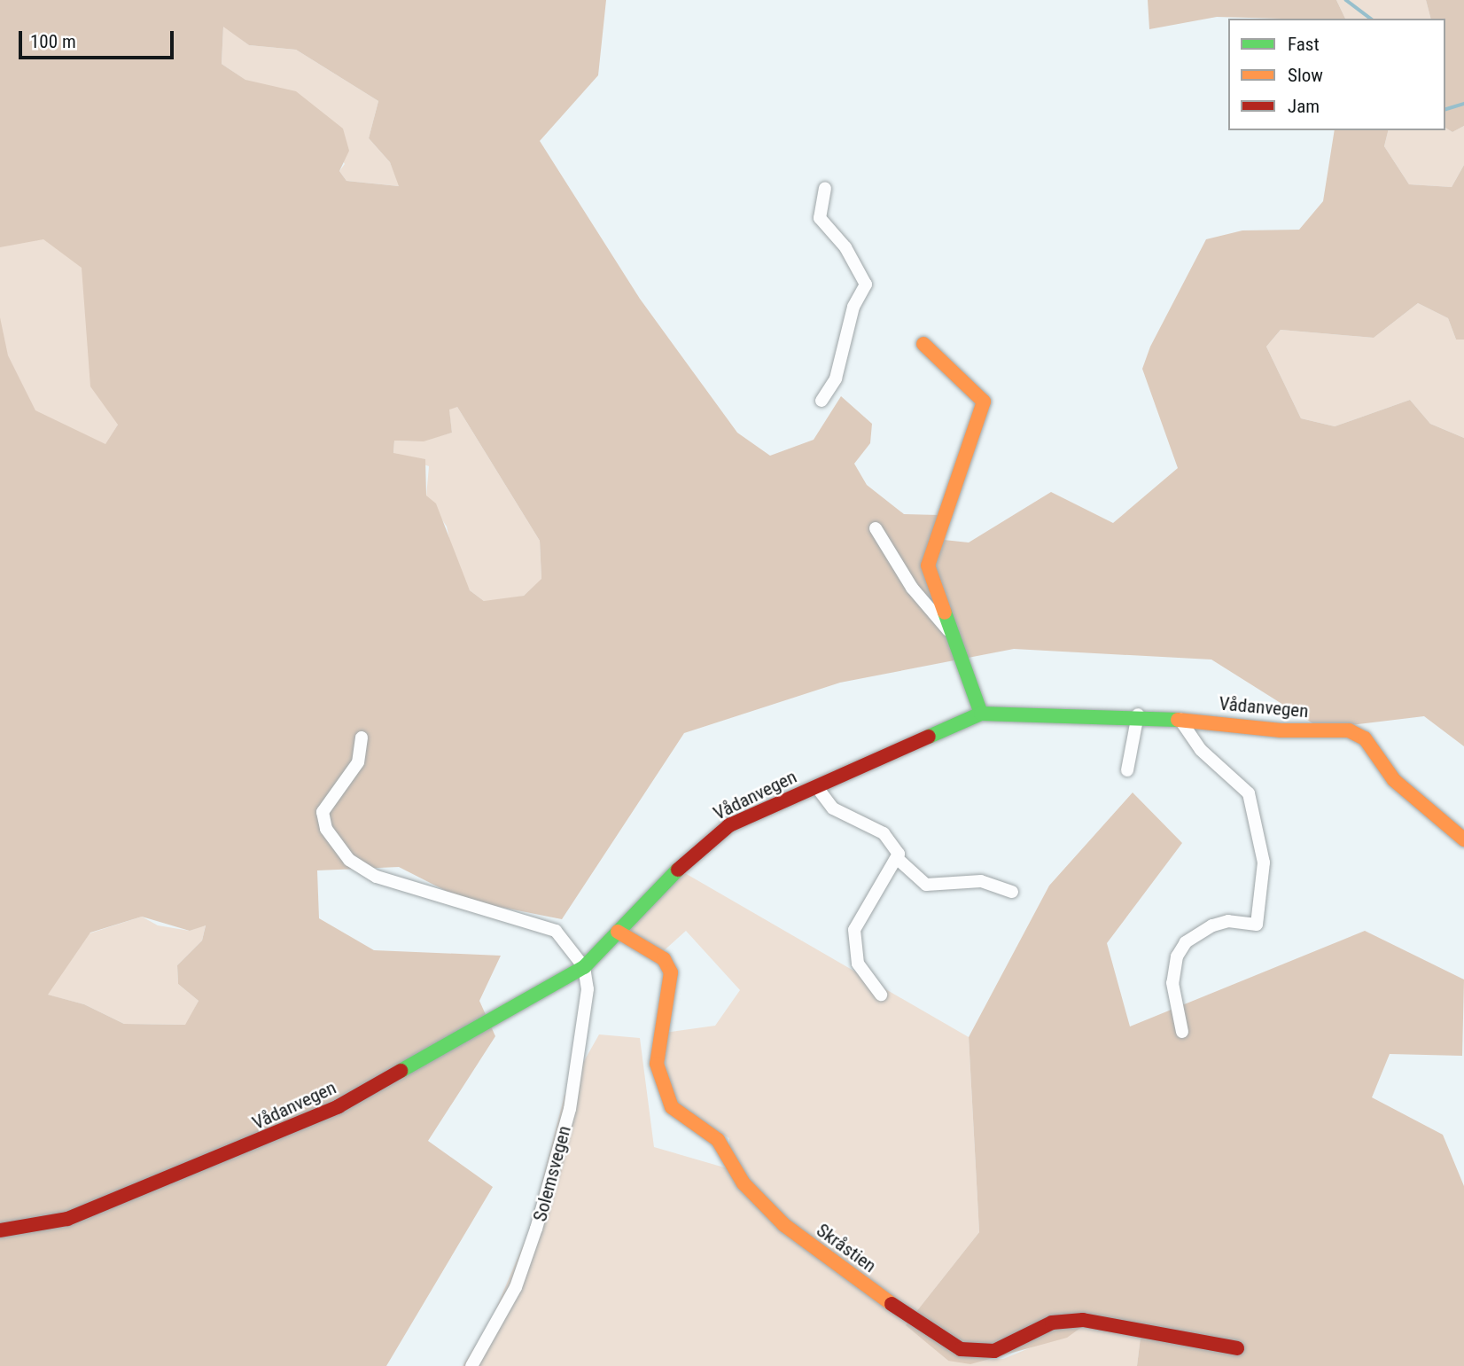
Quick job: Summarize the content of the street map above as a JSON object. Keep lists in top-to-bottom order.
{
  "streets": {
    "street": ["Vådanvegen", "Solemsvegen", "Skråstien"]
  },
  "crossings": [
    ["Vådanvegen", "Solemsvegen"],
    ["Vådanvegen", "Skråstien"]
  ],
  "legend": ["Fast", "Slow", "Jam"],
  "scale_bar": "100 m"
}
